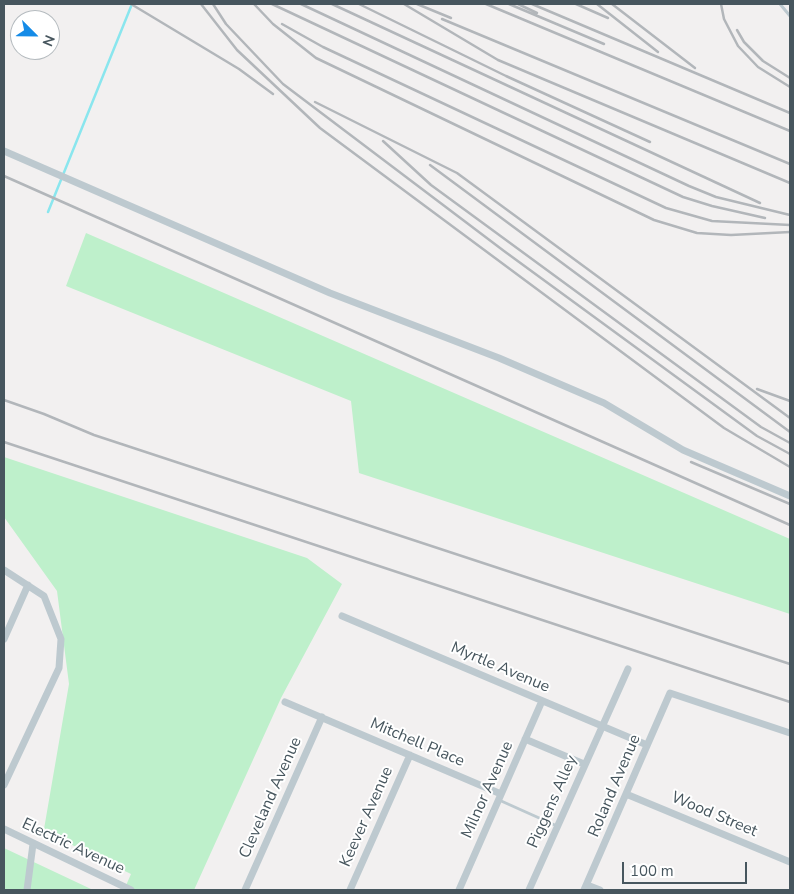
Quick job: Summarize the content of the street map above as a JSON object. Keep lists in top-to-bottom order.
{
  "streets": {
    "street": [
      "Myrtle Avenue",
      "Mitchell Place",
      "Roland Avenue",
      "Milnor Avenue",
      "Cleveland Avenue",
      "Piggens Alley",
      "Wood Street",
      "Keever Avenue",
      "Electric Avenue"
    ]
  },
  "crossings": [
    ["Myrtle Avenue", "Roland Avenue"],
    ["Myrtle Avenue", "Milnor Avenue"],
    ["Myrtle Avenue", "Piggens Alley"],
    ["Mitchell Place", "Milnor Avenue"],
    ["Mitchell Place", "Cleveland Avenue"],
    ["Mitchell Place", "Keever Avenue"],
    ["Roland Avenue", "Wood Street"]
  ],
  "scale_bar": "100 m",
  "north": "bottom right"
}
